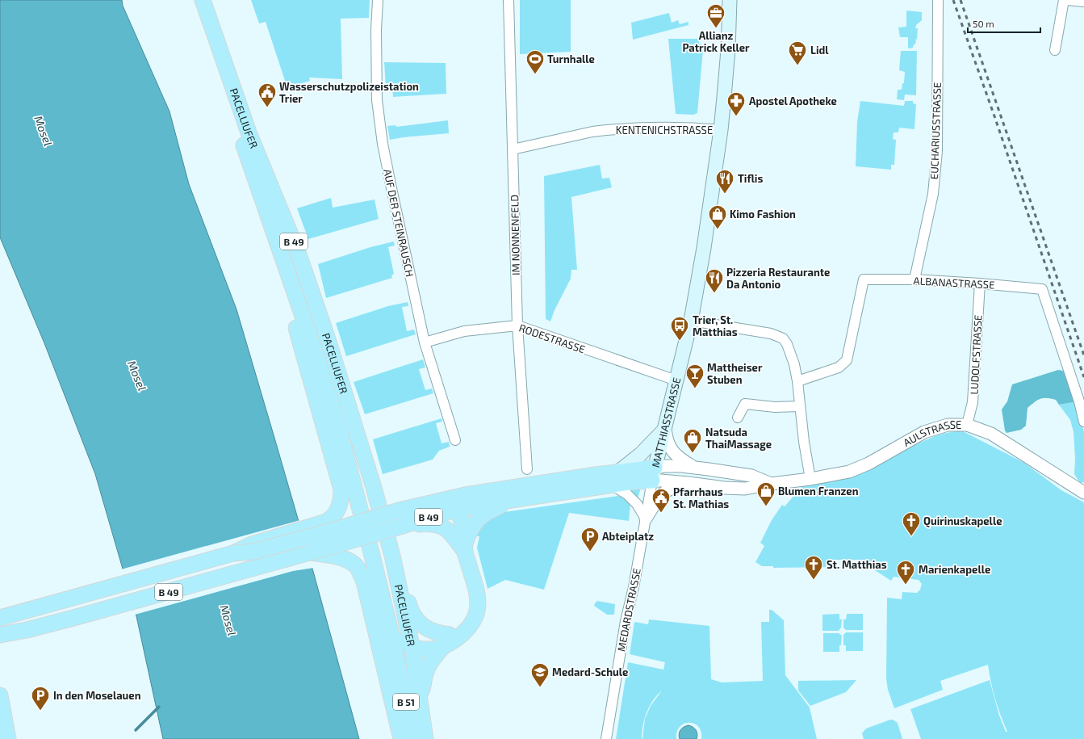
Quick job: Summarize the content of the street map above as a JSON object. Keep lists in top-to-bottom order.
{
  "streets": {
    "main road": [
      "PACELLIUFER",
      "B 49",
      "MATTHIASSTRASSE",
      "B 51"
    ],
    "street": [
      "KENTENICHSTRASSE",
      "EUCHARIUSSTRASSE",
      "AUF DER STEINRAUSCH",
      "IM NONNENFELD",
      "ALBANASTRASSE",
      "RODESTRASSE",
      "LUDOLFSTRASSE",
      "AULSTRASSE",
      "MEDARDSTRASSE"
    ]
  },
  "crossings": [
    ["KENTENICHSTRASSE", "IM NONNENFELD"],
    ["KENTENICHSTRASSE", "MATTHIASSTRASSE"],
    ["EUCHARIUSSTRASSE", "ALBANASTRASSE"],
    ["AUF DER STEINRAUSCH", "RODESTRASSE"],
    ["IM NONNENFELD", "RODESTRASSE"],
    ["ALBANASTRASSE", "LUDOLFSTRASSE"],
    ["RODESTRASSE", "MATTHIASSTRASSE"],
    ["LUDOLFSTRASSE", "AULSTRASSE"],
    ["MATTHIASSTRASSE", "AULSTRASSE"],
    ["MATTHIASSTRASSE", "MEDARDSTRASSE"],
    ["AULSTRASSE", "MEDARDSTRASSE"]
  ],
  "water": ["Mosel"],
  "places": {
    "office": ["Allianz Patrick Keller"],
    "supermarket": ["Lidl"],
    "sports": ["Turnhalle"],
    "public building": ["Wasserschutzpolizeistation Trier", "Pfarrhaus St. Mathias"],
    "pharmacy": ["Apostel Apotheke"],
    "restaurant": ["Tiflis", "Pizzeria Restaurante Da Antonio"],
    "shop": ["Kimo Fashion", "Natsuda ThaiMassage", "Blumen Franzen"],
    "bus stop": ["Trier, St. Matthias"],
    "bar": ["Mattheiser Stuben"],
    "church": ["Quirinuskapelle", "St. Matthias", "Marienkapelle"],
    "parking": ["Abteiplatz", "In den Moselauen"],
    "school or university": ["Medard-Schule"]
  },
  "scale_bar": "50 m"
}
